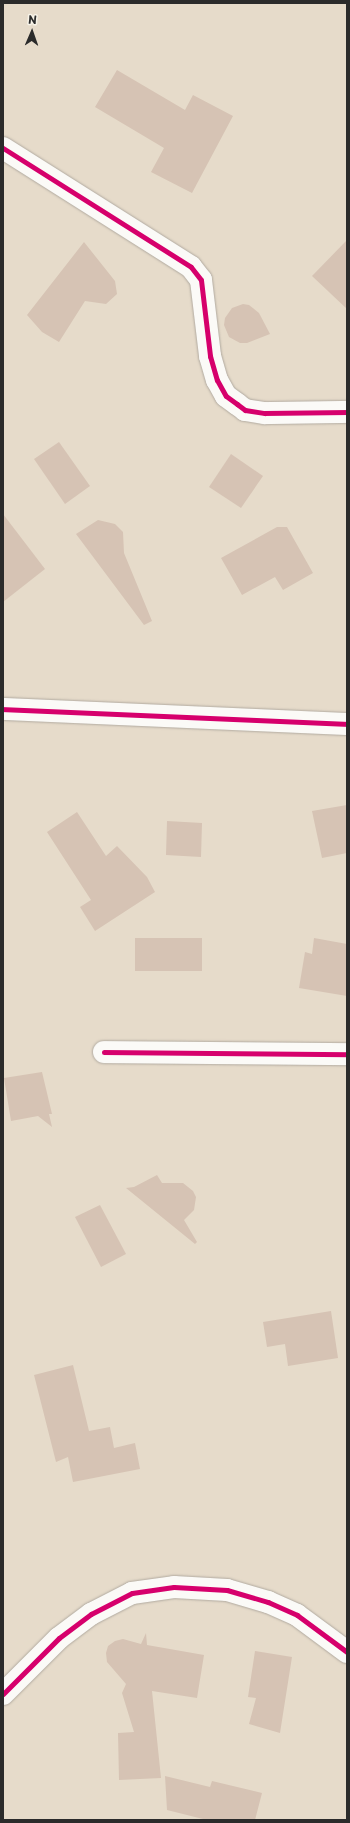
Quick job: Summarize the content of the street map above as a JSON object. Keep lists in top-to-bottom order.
{
  "north": "top"
}
